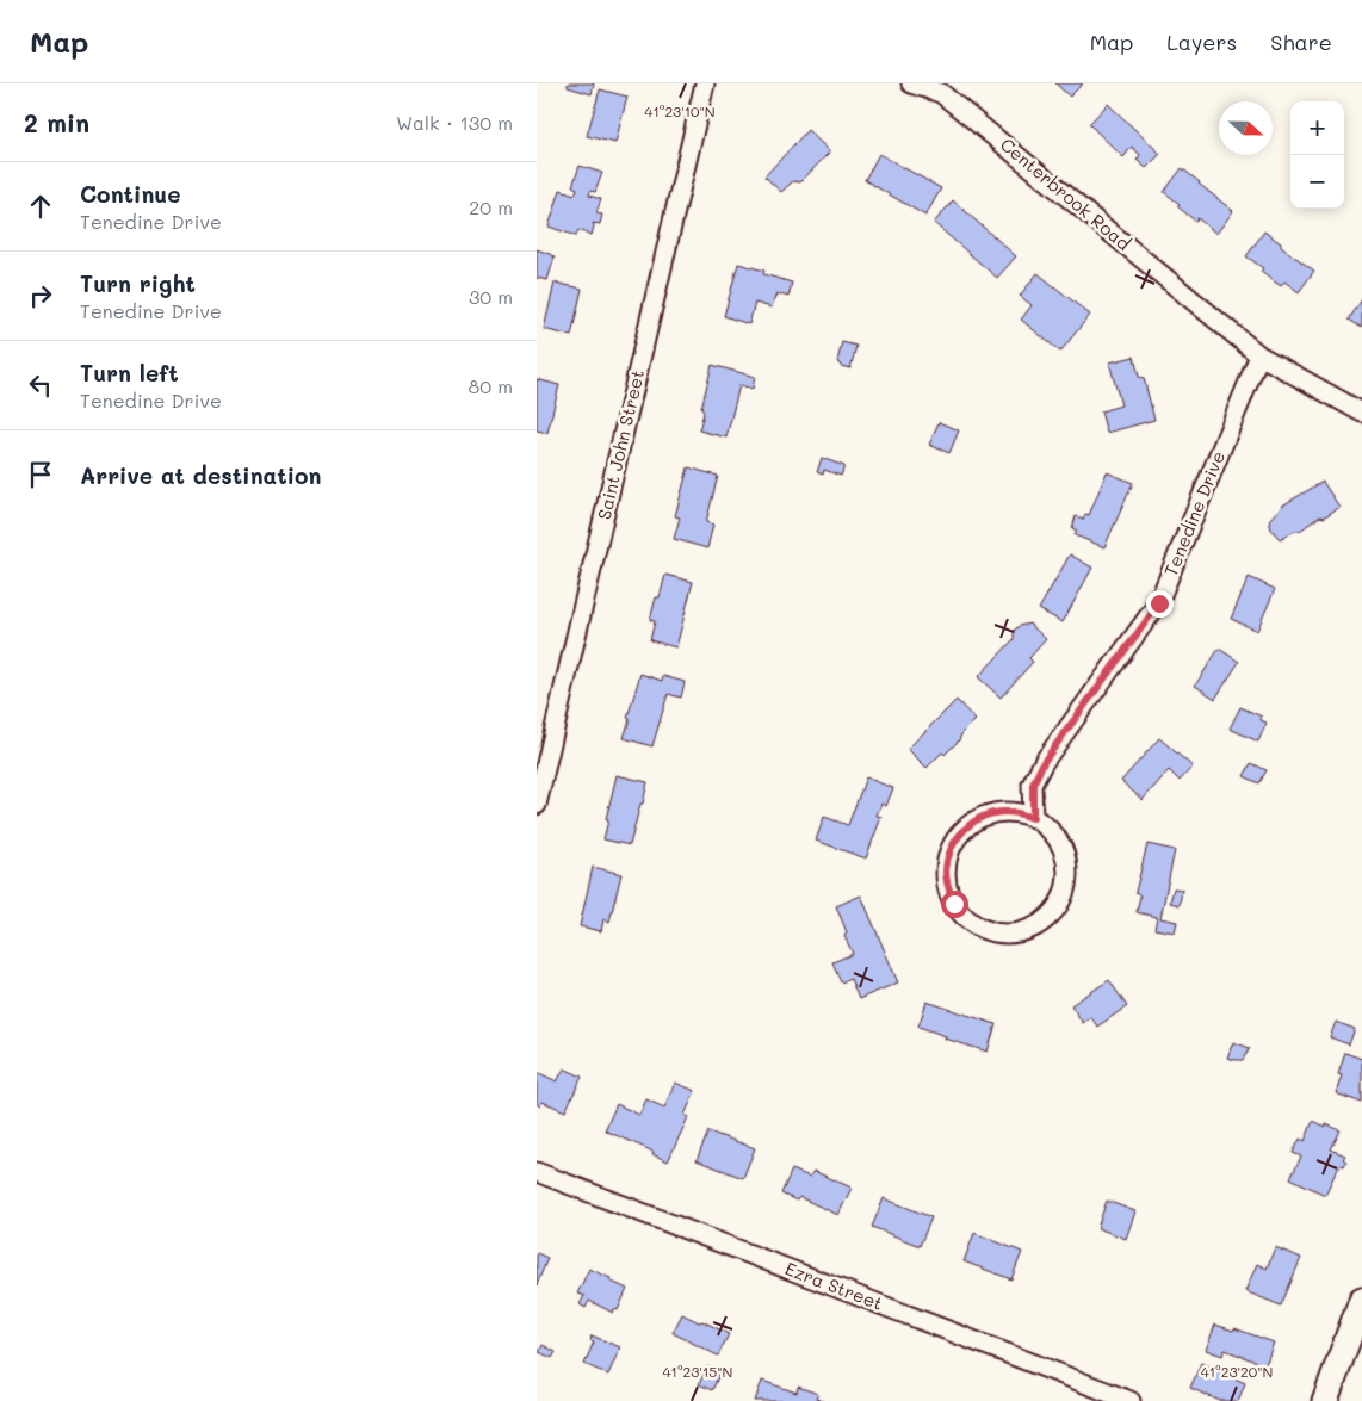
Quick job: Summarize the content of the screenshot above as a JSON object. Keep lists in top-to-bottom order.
{
  "streets": {
    "street": [
      "Centerbrook Road",
      "Saint John Street",
      "Tenedine Drive",
      "Ezra Street"
    ]
  },
  "crossings": [
    ["Centerbrook Road", "Tenedine Drive"]
  ],
  "north": "right",
  "page": {
    "header": "Map",
    "nav": ["Map", "Layers", "Share"],
    "heading": ["2 min", "Walk · 130 m"],
    "map_buttons": ["+", "−"],
    "list": [
      ["Continue", "Tenedine Drive", "20 m"],
      ["Turn right", "Tenedine Drive", "30 m"],
      ["Turn left", "Tenedine Drive", "80 m"],
      "Arrive at destination"
    ]
  },
  "coordinates": ["41°23'10\"N", "41°23'15\"N", "41°23'20\"N"]
}
